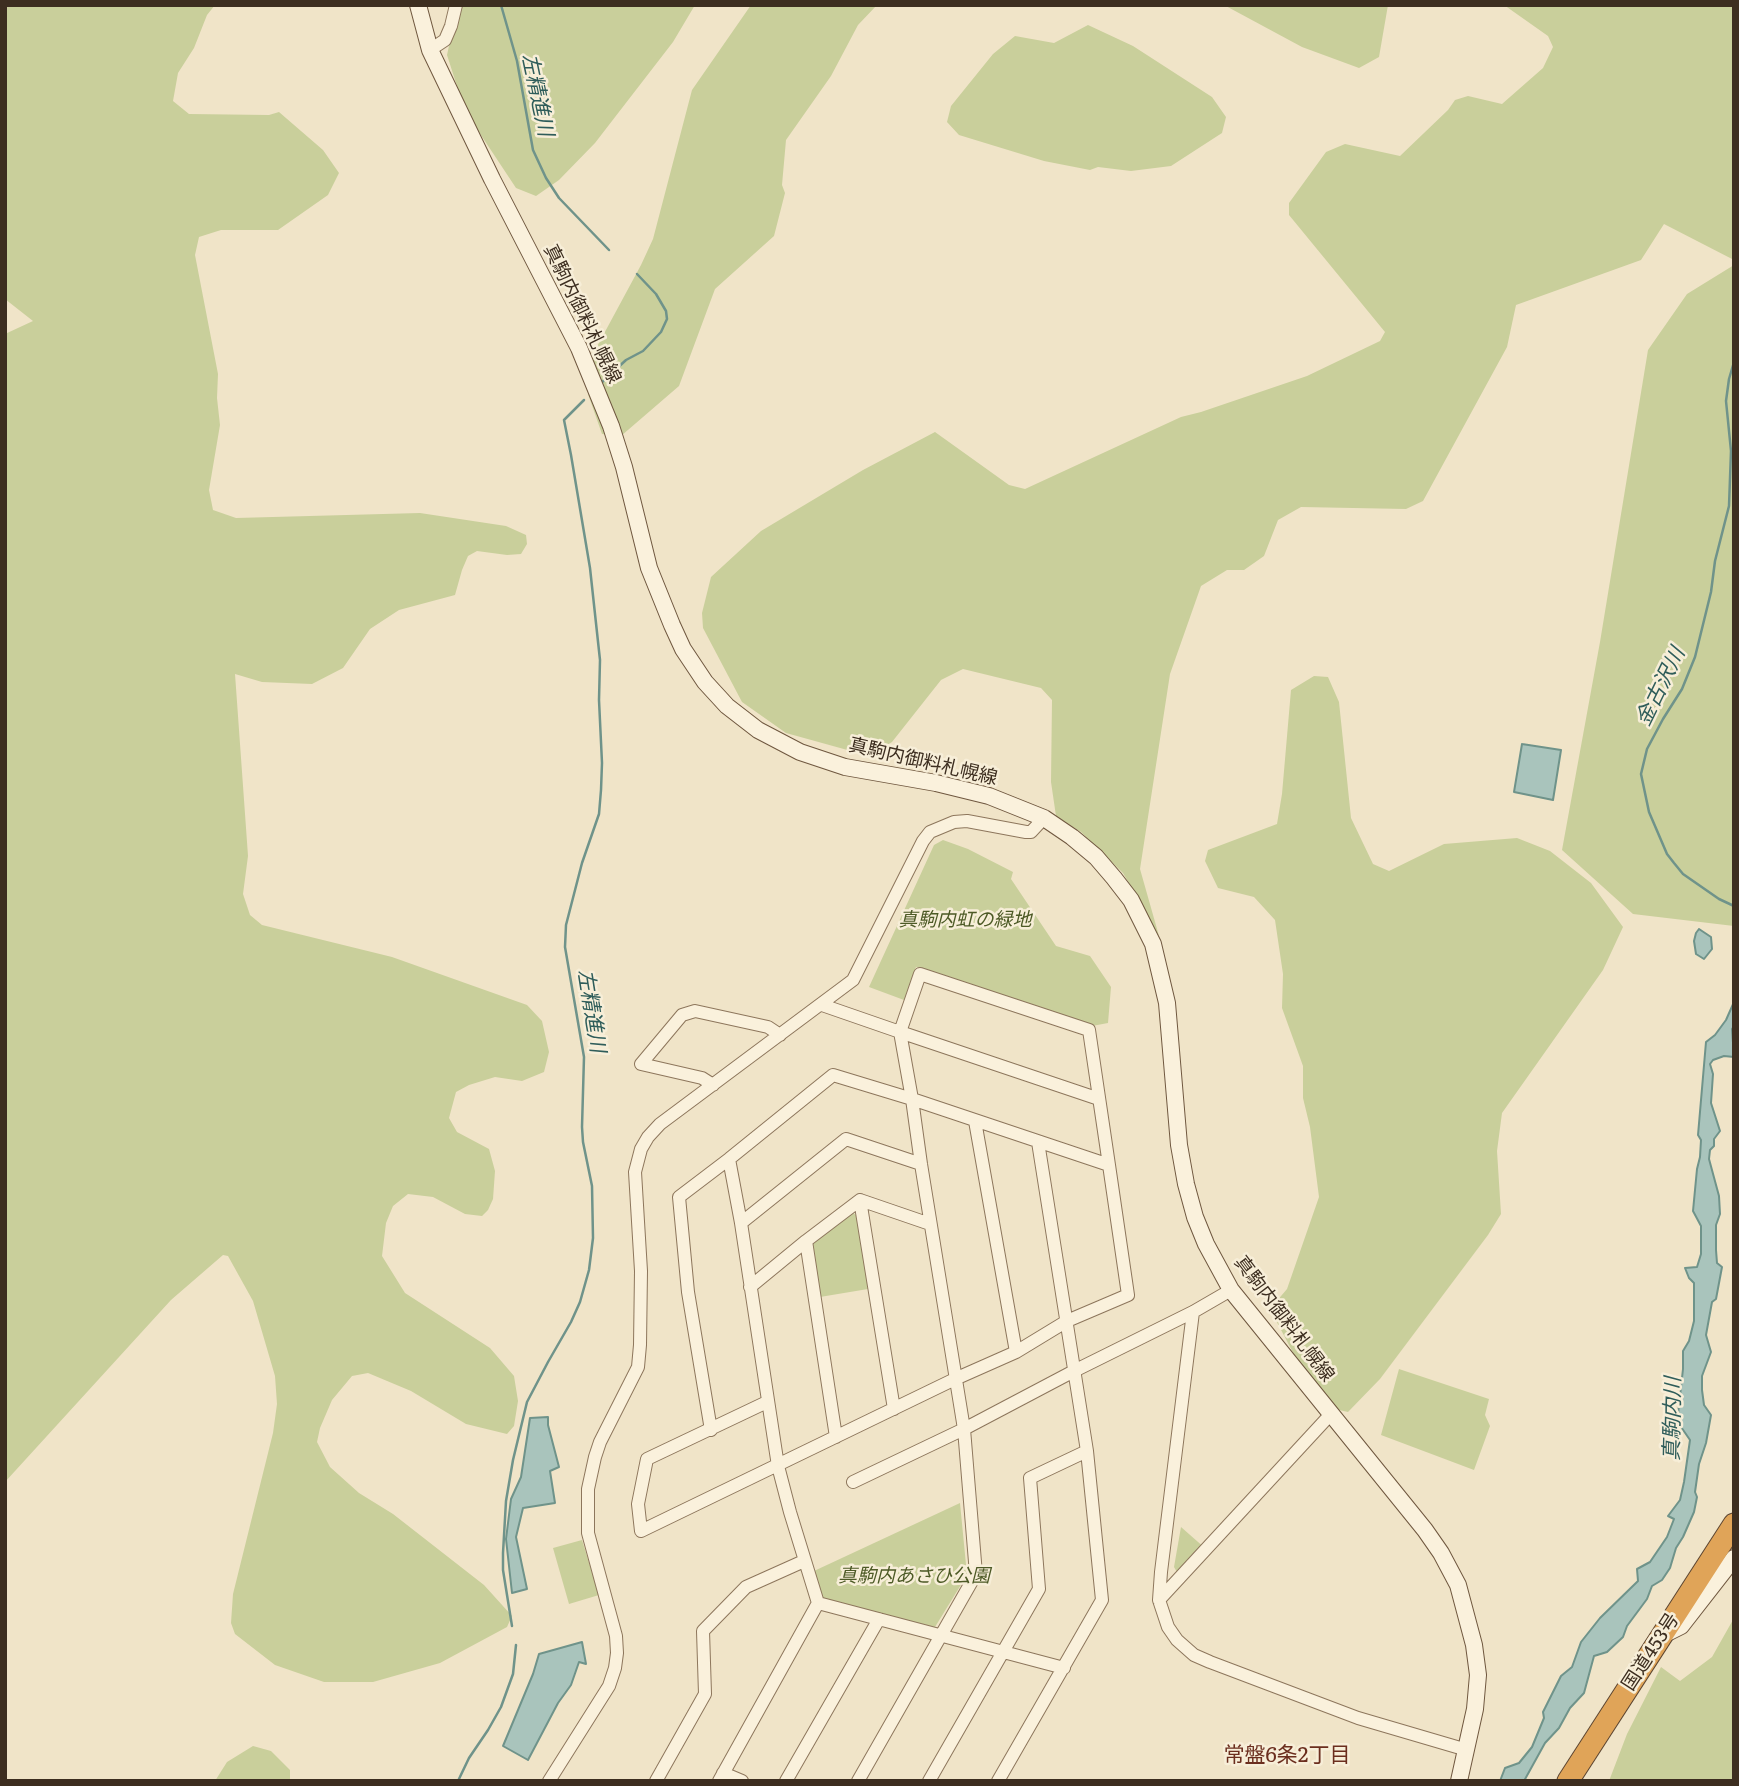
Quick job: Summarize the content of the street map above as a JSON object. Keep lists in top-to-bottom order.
{
  "streets": {
    "highway": ["国道453号"],
    "main road": ["真駒内御料札幌線"]
  },
  "districts": ["常盤6条2丁目"],
  "water": ["左精進川", "金古沢川", "真駒内川"],
  "parks": ["真駒内虹の緑地", "真駒内あさひ公園"]
}
